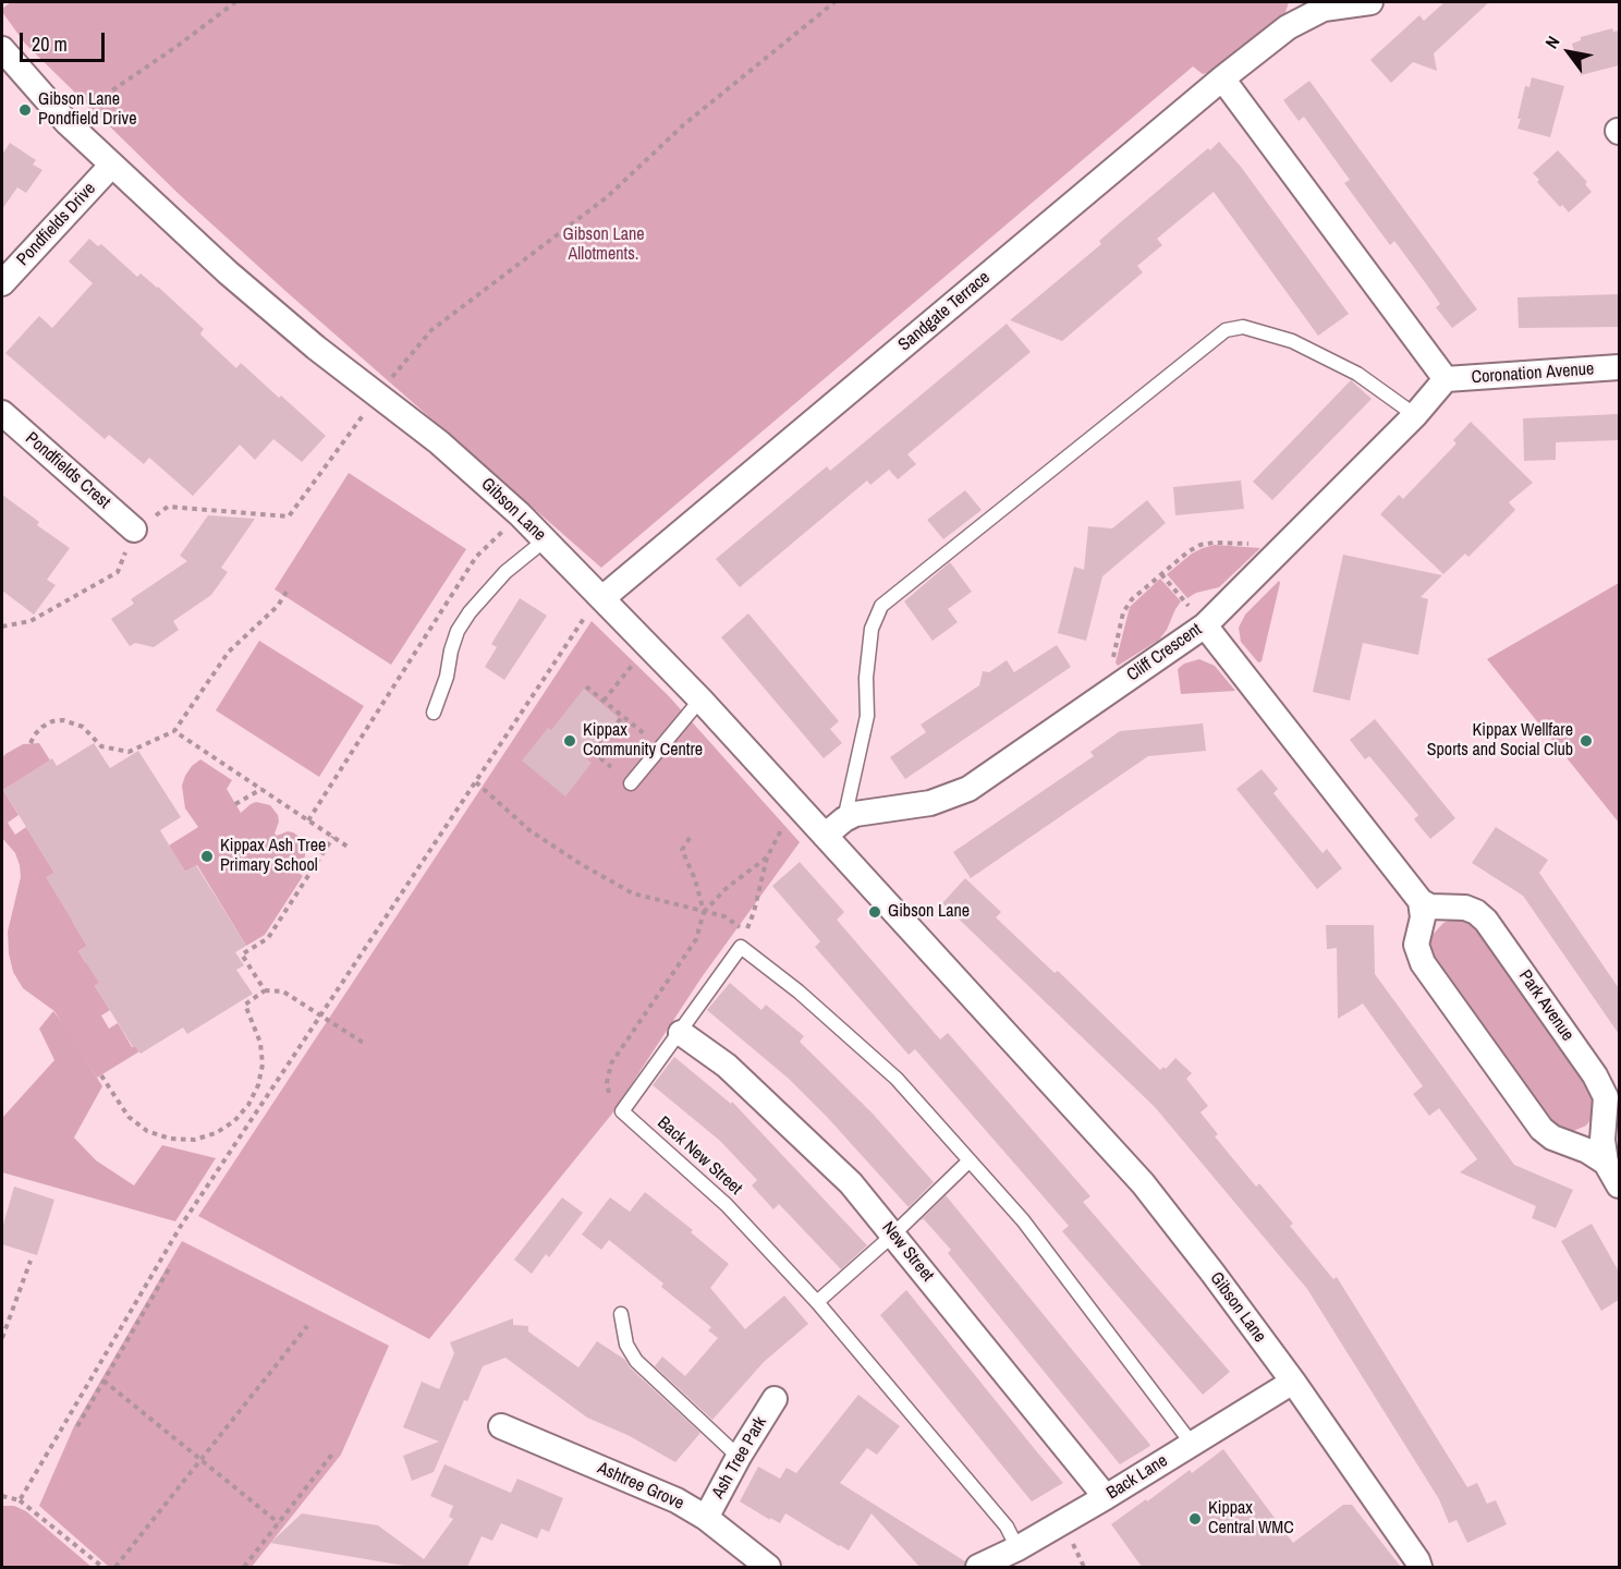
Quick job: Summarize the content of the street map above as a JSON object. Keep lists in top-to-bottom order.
{
  "streets": {
    "street": [
      "Pondfields Drive",
      "Sandgate Terrace",
      "Coronation Avenue",
      "Pondfields Crest",
      "Gibson Lane",
      "Cliff Crescent",
      "Park Avenue",
      "New Street",
      "Ash Tree Park",
      "Back Lane",
      "Ashtree Grove"
    ],
    "lane": ["Back New Street"]
  },
  "crossings": [
    ["Pondfields Drive", "Gibson Lane"],
    ["Sandgate Terrace", "Gibson Lane"],
    ["Coronation Avenue", "Cliff Crescent"],
    ["Gibson Lane", "Cliff Crescent"],
    ["Gibson Lane", "Back Lane"],
    ["Back New Street", "Back Lane"],
    ["New Street", "Back Lane"],
    ["Ash Tree Park", "Ashtree Grove"]
  ],
  "parks": ["Gibson Lane Allotments."],
  "places": [
    "Gibson Lane Pondfield Drive",
    "Kippax Community Centre",
    "Kippax Wellfare Sports and Social Club",
    "Kippax Ash Tree Primary School",
    "Gibson Lane",
    "Kippax Central WMC"
  ],
  "scale_bar": "20 m",
  "north": "top left"
}
